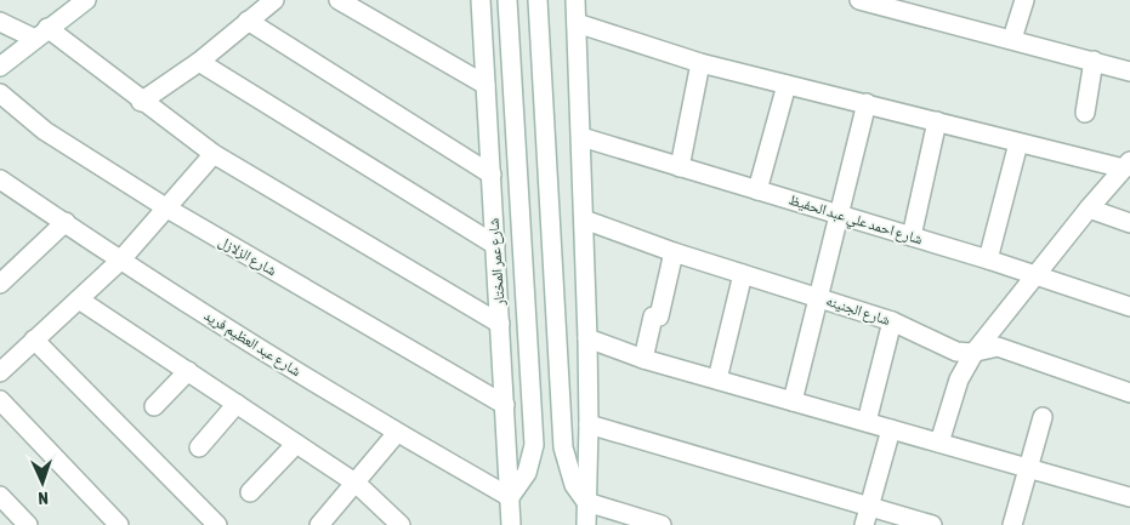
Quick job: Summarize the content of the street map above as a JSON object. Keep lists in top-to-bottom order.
{
  "streets": {
    "street": [
      "شارع احمد علي عبد الحفيظ",
      "شارع الزلازل",
      "شارع عمر المختار",
      "شارع الجنينه",
      "شارع عبد العظيم فريد"
    ]
  },
  "crossings": [
    ["شارع الزلازل", "شارع عمر المختار"],
    ["شارع عمر المختار", "شارع عبد العظيم فريد"]
  ],
  "north": "bottom"
}
